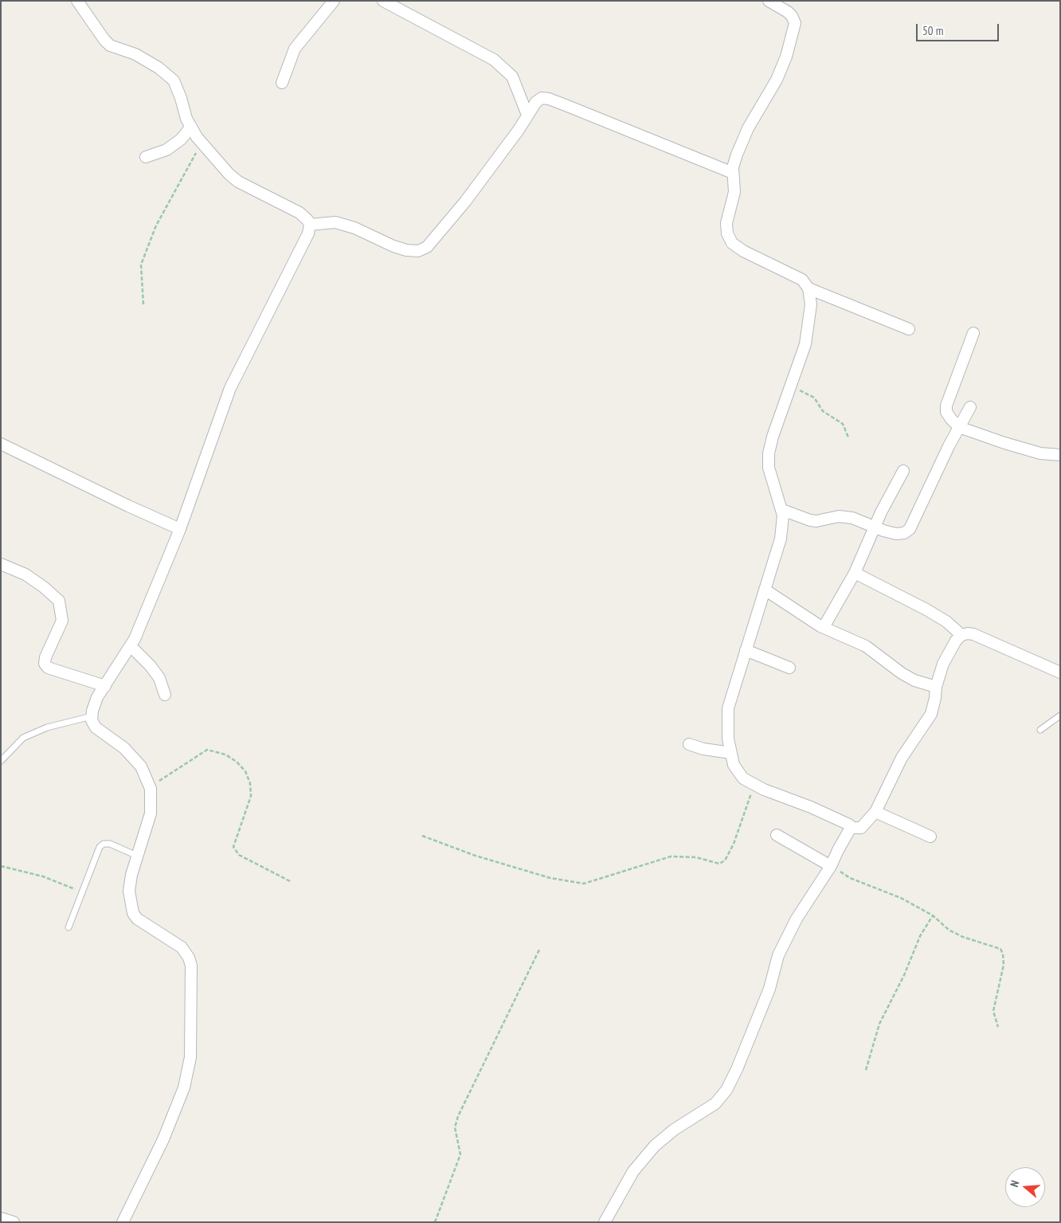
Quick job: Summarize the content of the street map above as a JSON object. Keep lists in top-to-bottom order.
{
  "scale_bar": "50 m",
  "north": "left"
}
